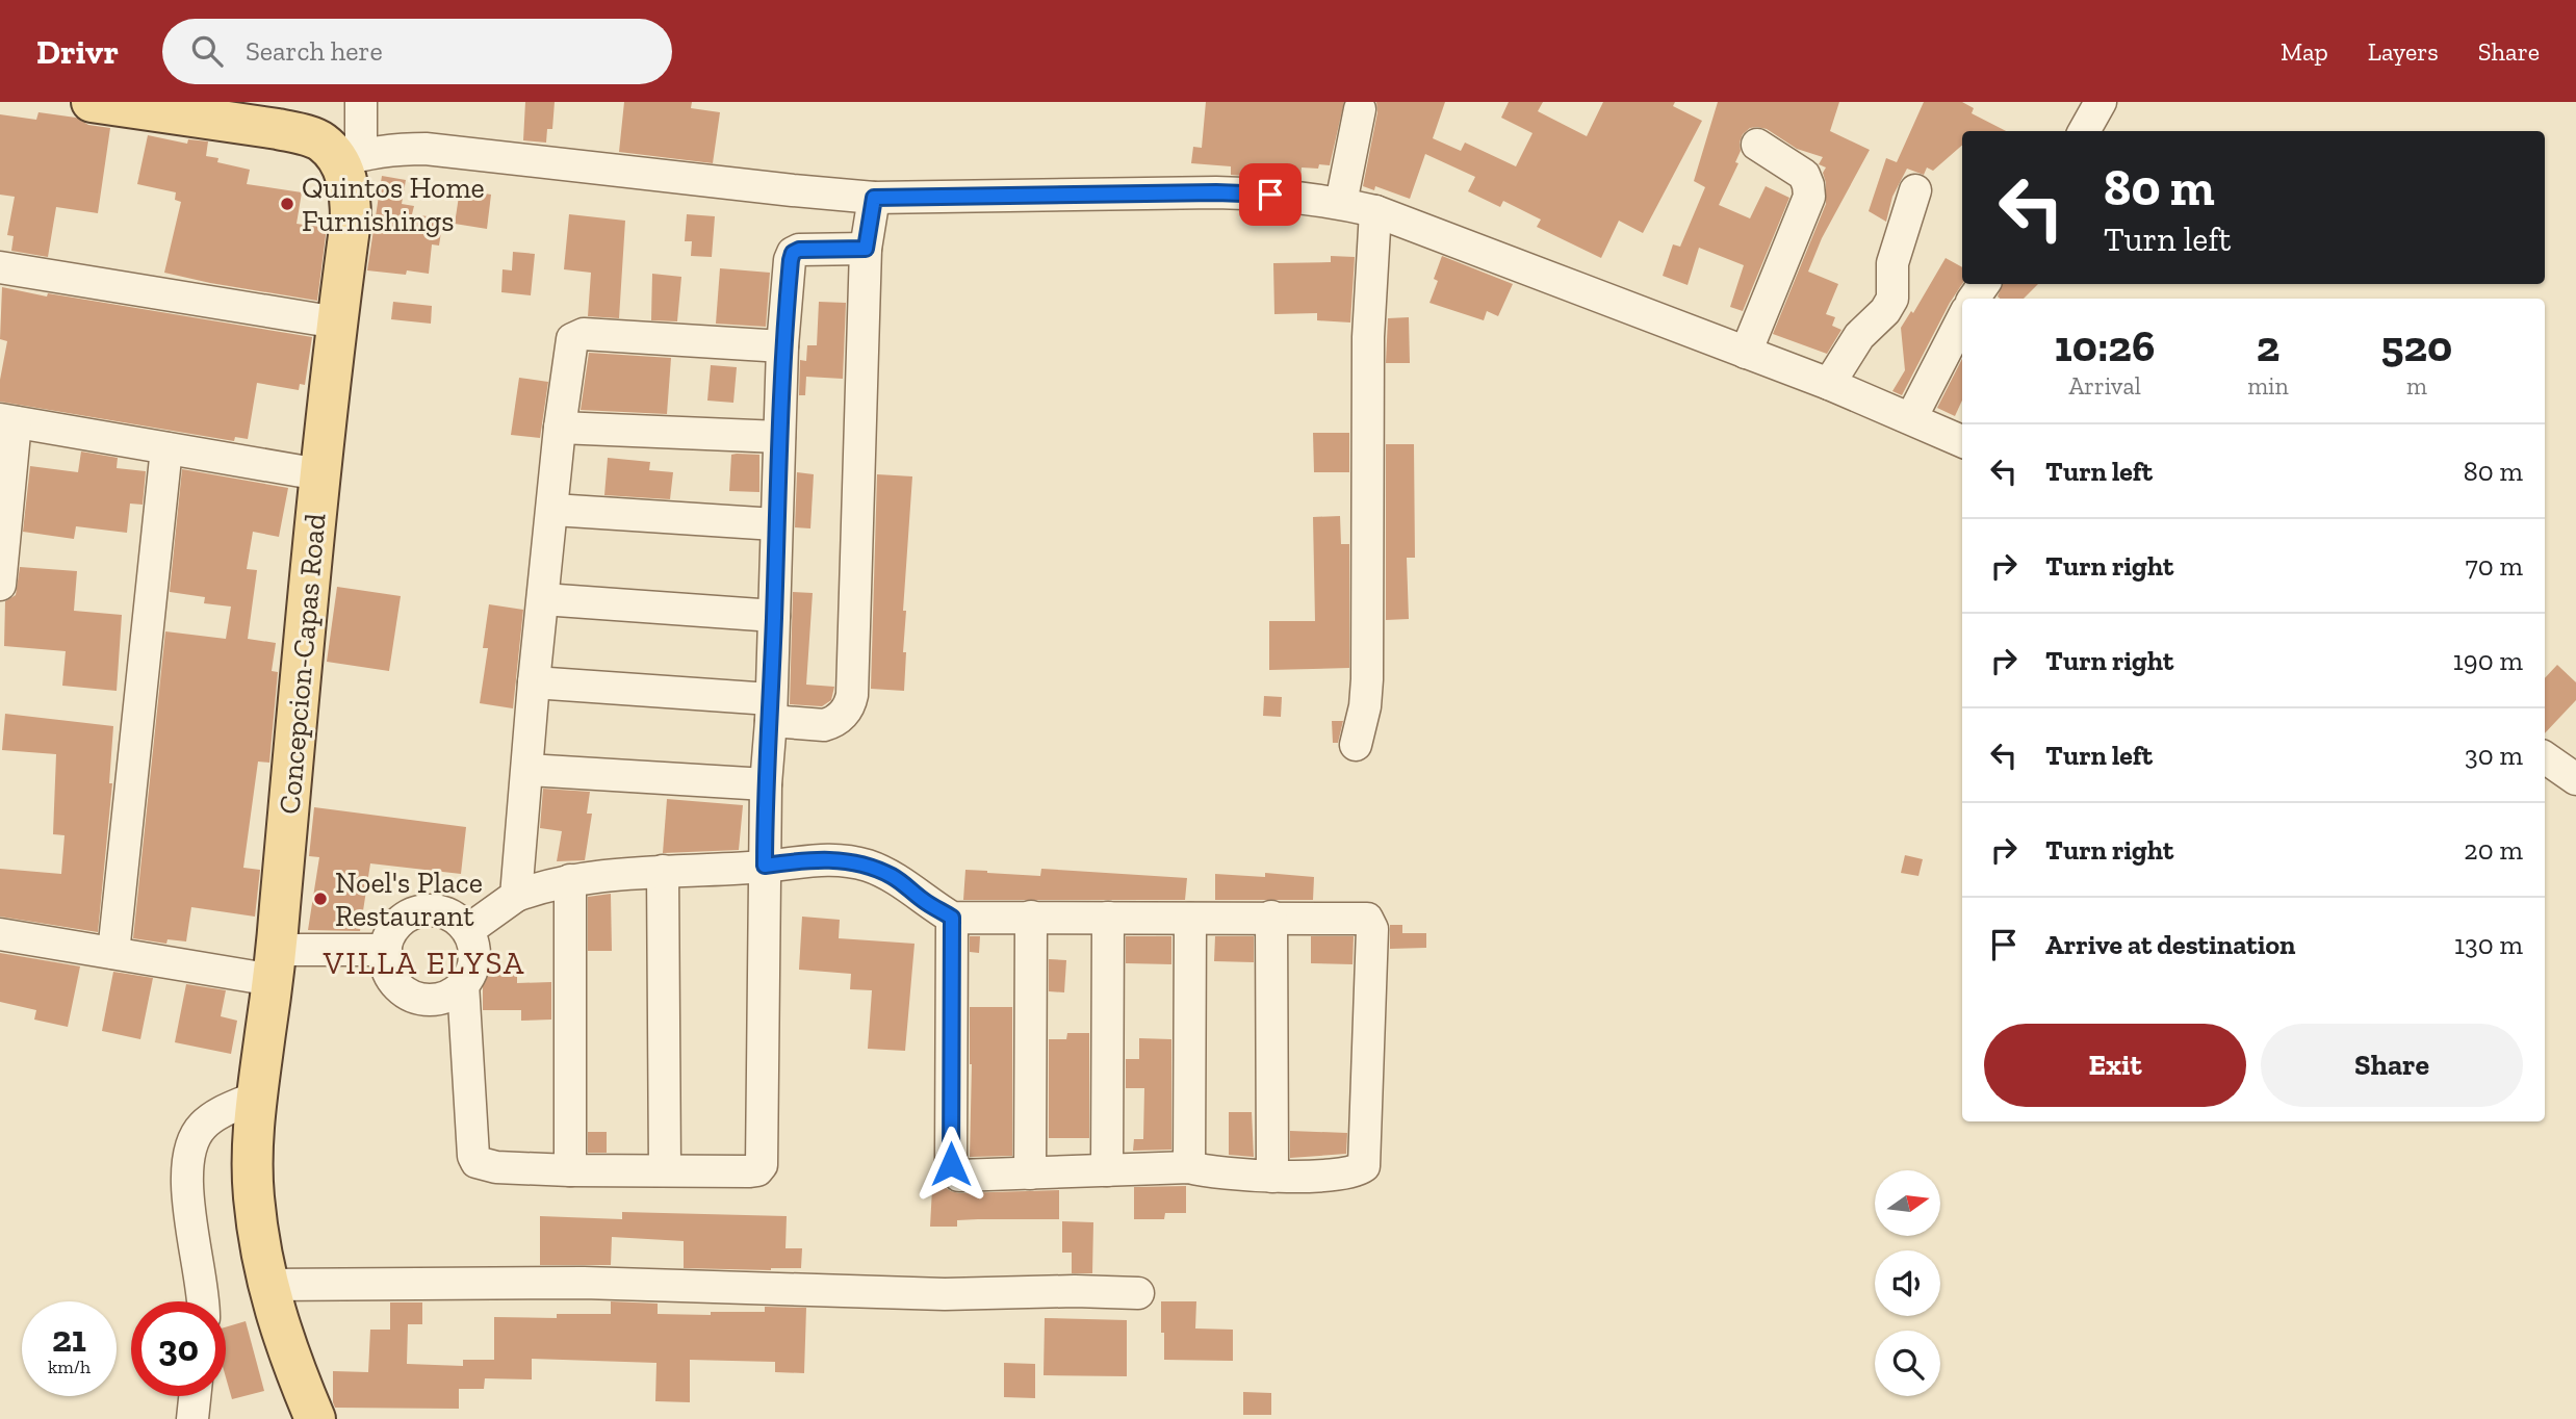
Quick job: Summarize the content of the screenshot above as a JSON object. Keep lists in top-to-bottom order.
{
  "streets": {
    "main road": ["Concepcion-Capas Road"]
  },
  "districts": ["VILLA ELYSA"],
  "places": ["Quintos Home Furnishings", "Noel's Place Restaurant"],
  "north": "right",
  "page": {
    "header": "Drivr",
    "search": "Search here",
    "nav": ["Map", "Layers", "Share"],
    "turn": ["80 m", "Turn left"],
    "eta": [
      "10:26",
      "Arrival",
      "2",
      "min",
      "520",
      "m"
    ],
    "list": [
      {
        "name": "Turn left",
        "value": "80 m"
      },
      {
        "name": "Turn right",
        "value": "70 m"
      },
      {
        "name": "Turn right",
        "value": "190 m"
      },
      {
        "name": "Turn left",
        "value": "30 m"
      },
      {
        "name": "Turn right",
        "value": "20 m"
      },
      {
        "name": "Arrive at destination",
        "value": "130 m"
      }
    ],
    "buttons": ["Exit", "Share"],
    "speed": "21 km/h",
    "limit": "30"
  }
}
